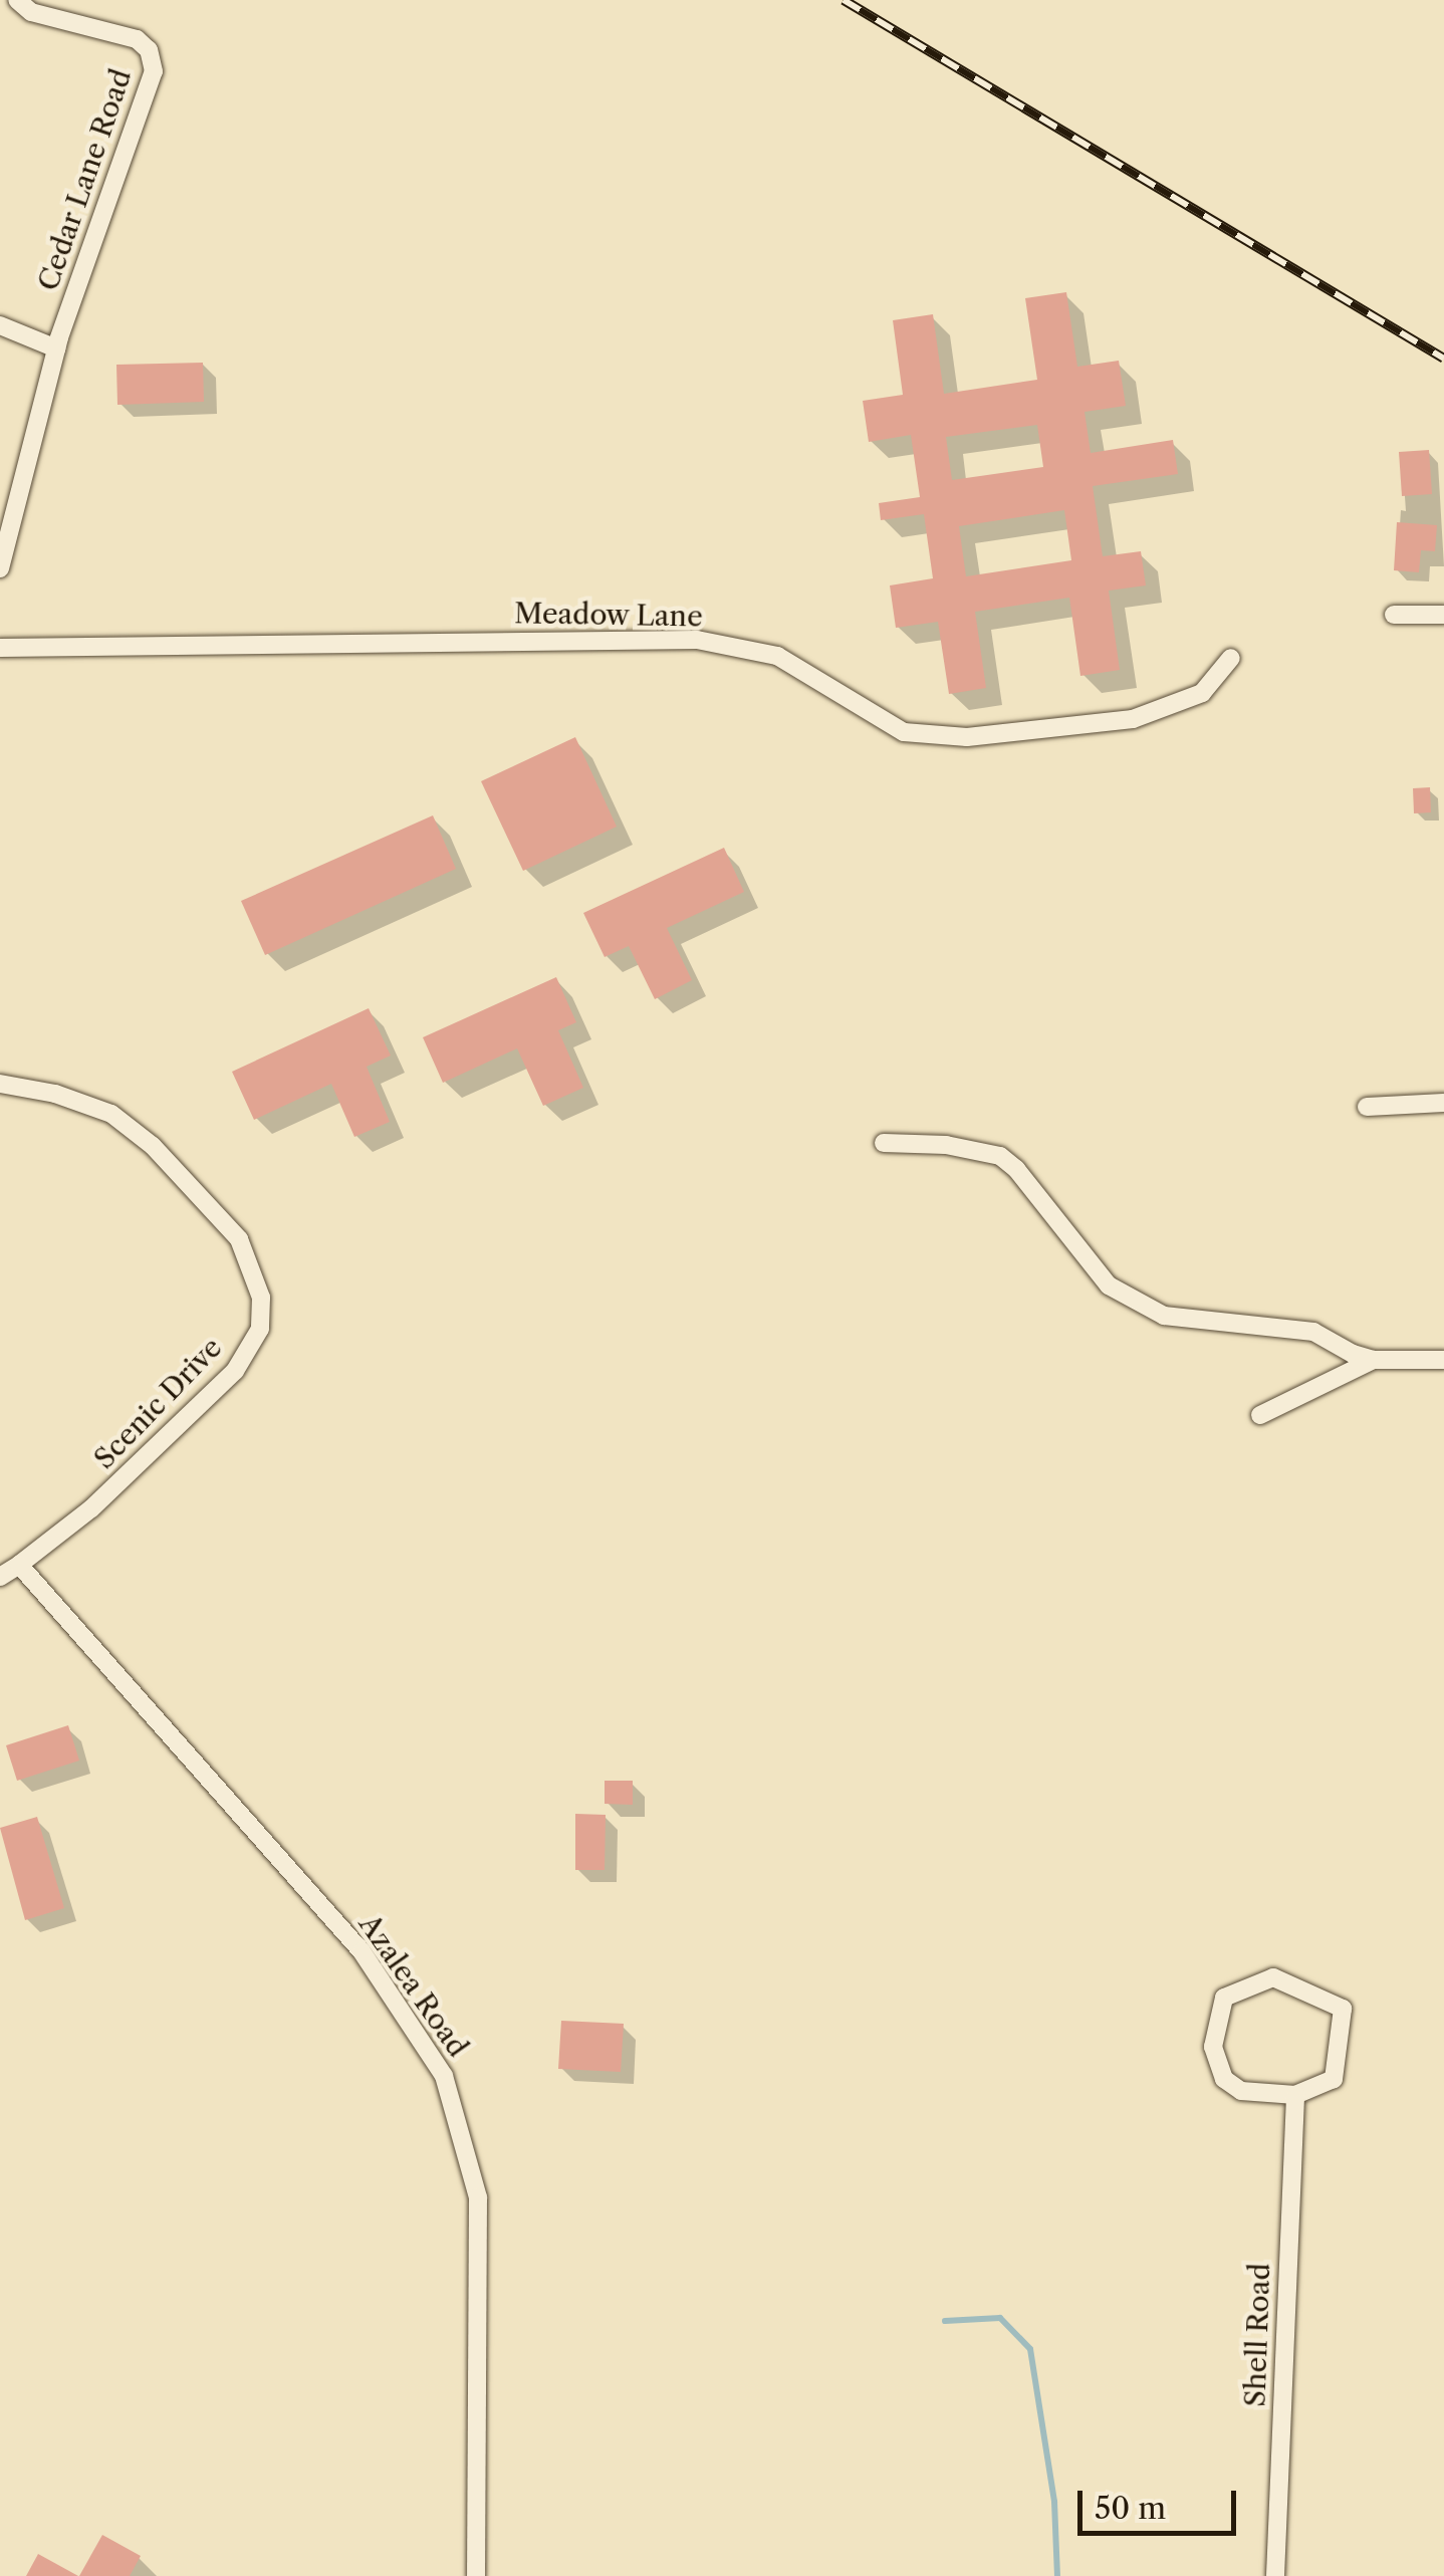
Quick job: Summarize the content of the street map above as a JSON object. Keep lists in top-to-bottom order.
{
  "streets": {
    "street": [
      "Cedar Lane Road",
      "Meadow Lane",
      "Scenic Drive",
      "Azalea Road",
      "Shell Road"
    ]
  },
  "crossings": [
    ["Scenic Drive", "Azalea Road"]
  ],
  "scale_bar": "50 m"
}
